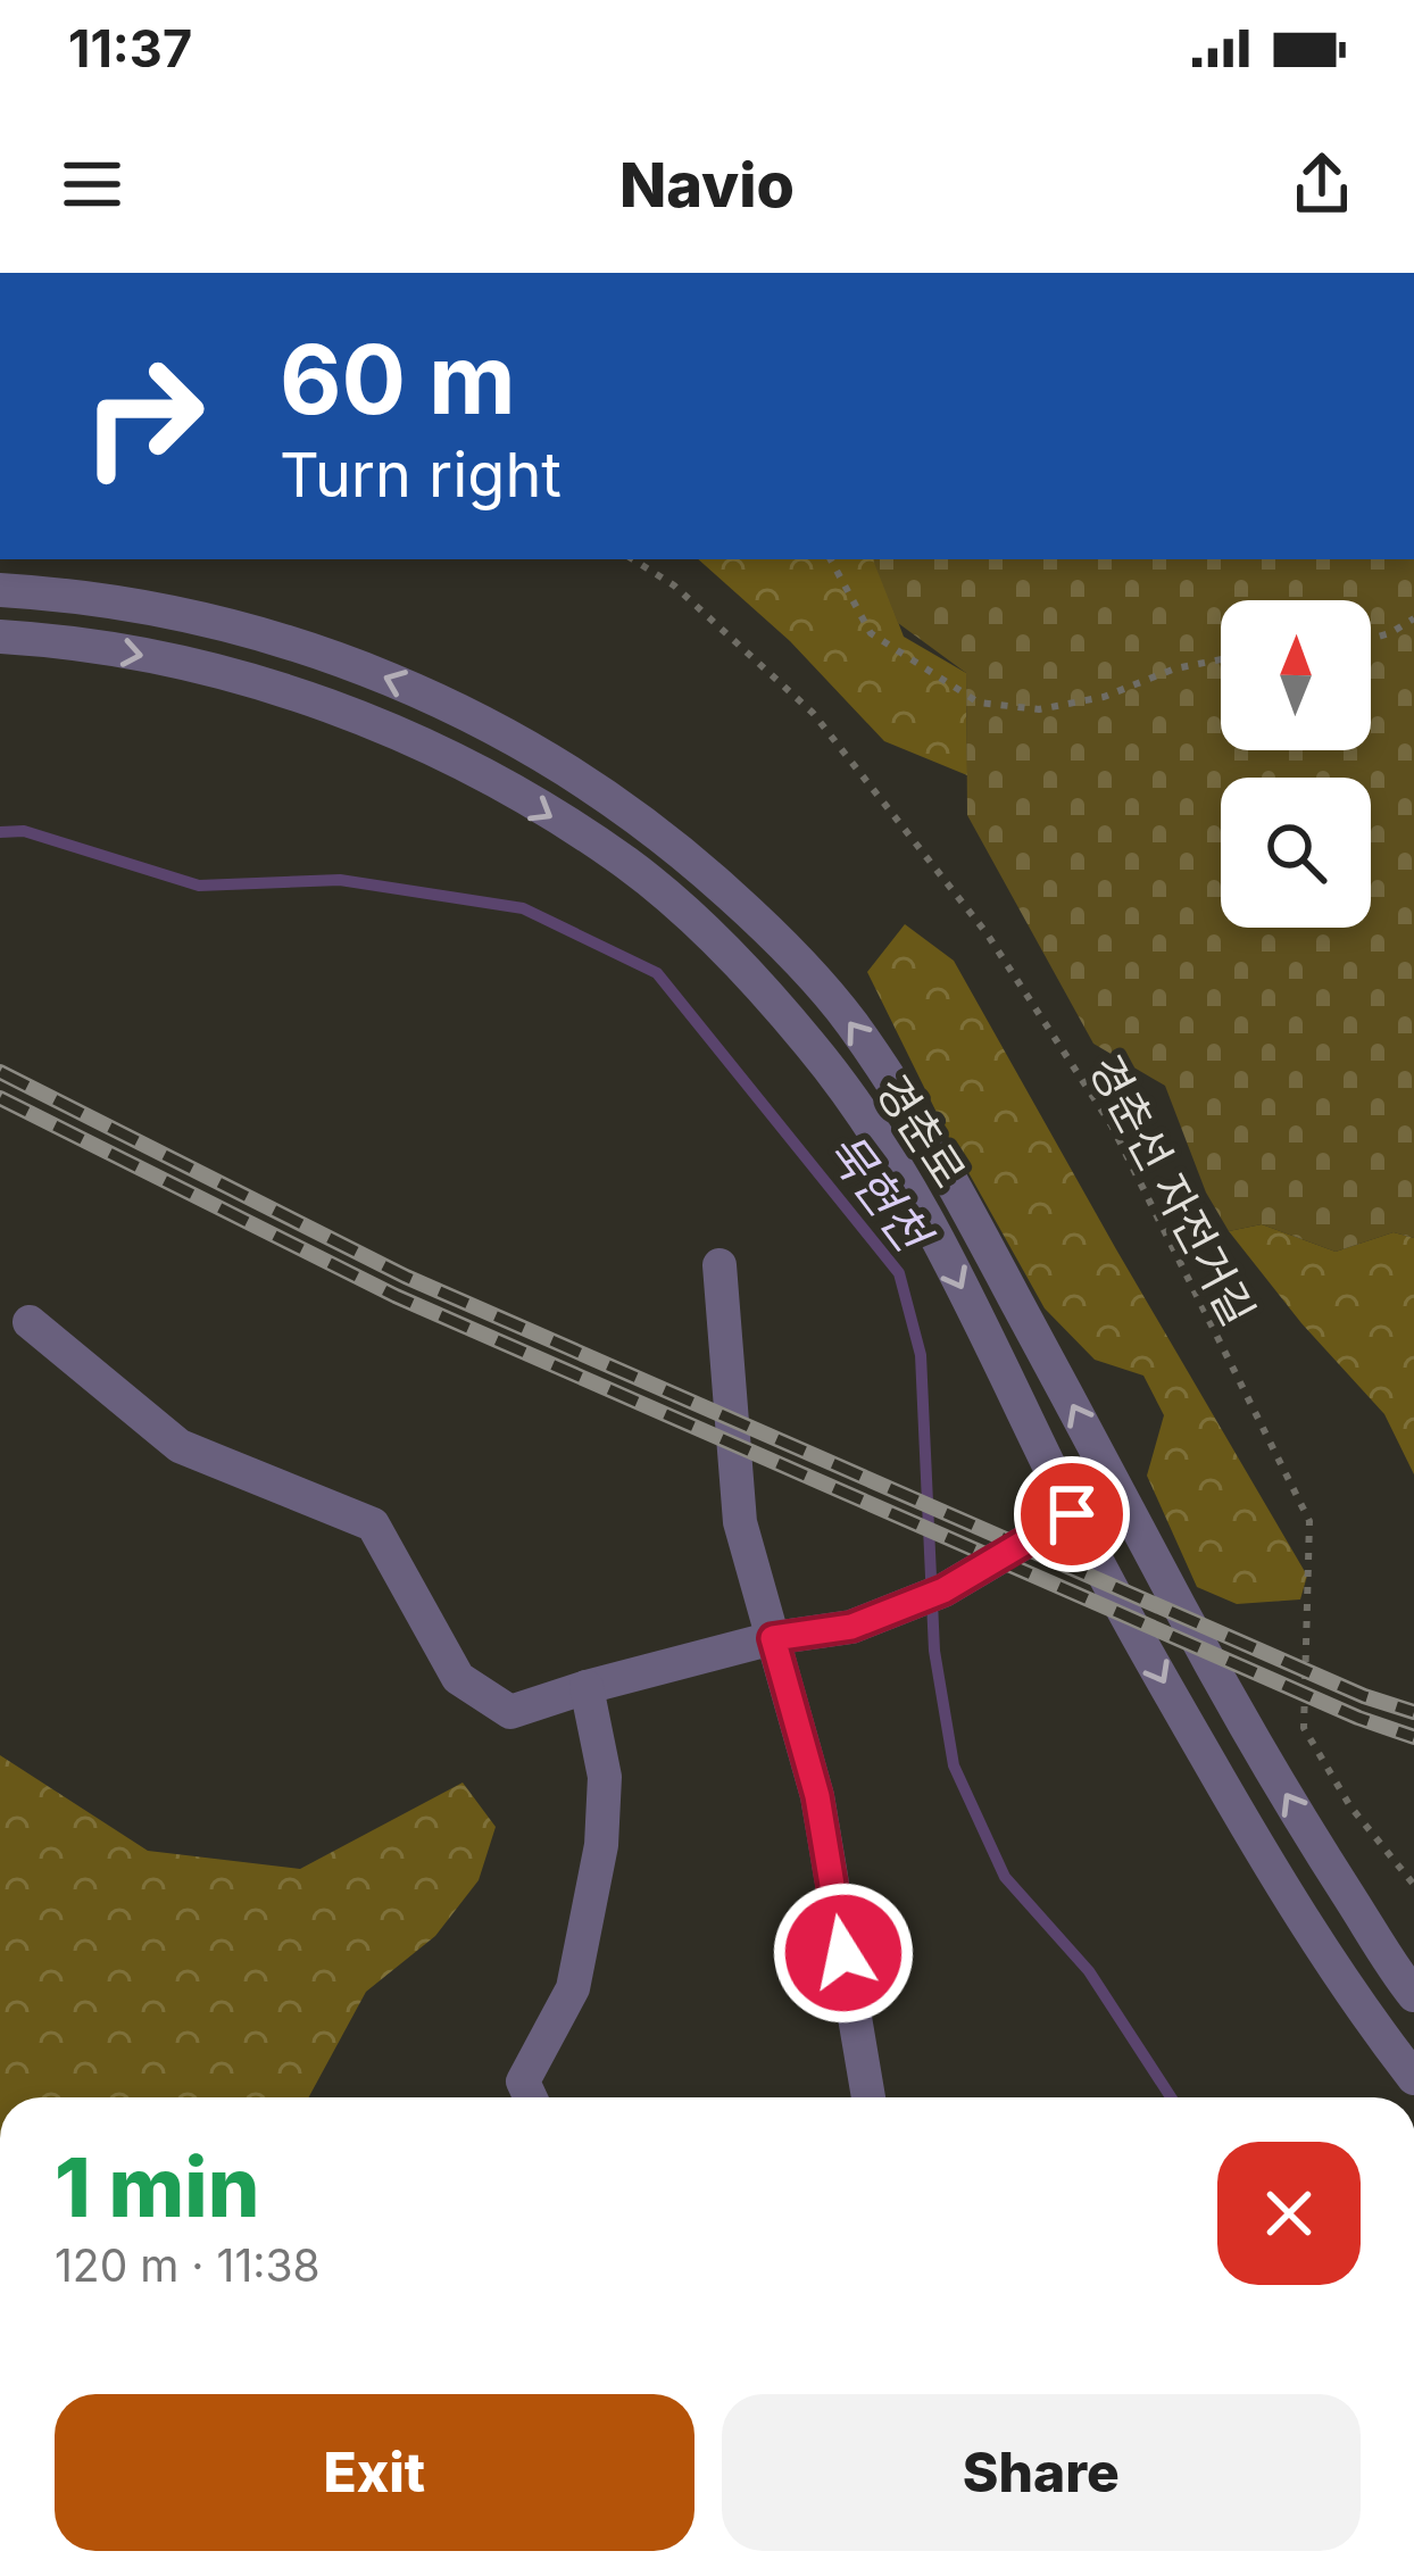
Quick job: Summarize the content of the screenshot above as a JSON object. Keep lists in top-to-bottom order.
{
  "streets": {
    "street": ["경춘로"],
    "path": ["경춘선 자전거길"]
  },
  "water": ["묵현천"],
  "north": "top",
  "page": {
    "status": "11:37",
    "header": "Navio",
    "turn": ["60 m", "Turn right"],
    "heading": ["1 min", "120 m · 11:38"],
    "buttons": ["Exit", "Share"]
  }
}
